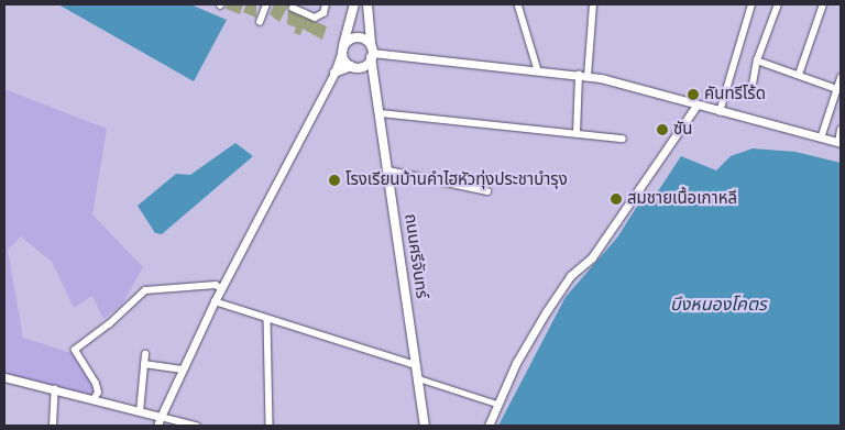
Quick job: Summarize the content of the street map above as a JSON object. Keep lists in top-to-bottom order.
{
  "streets": {
    "main road": ["ถนนศรีจันทร์"]
  },
  "water": ["บึงหนองโคตร"],
  "places": [
    "คันทรีโร้ด",
    "ซัน",
    "โรงเรียนบ้านคำไฮหัวทุ่งประชาบำรุง",
    "สมชายเนื้อเกาหลี"
  ]
}
